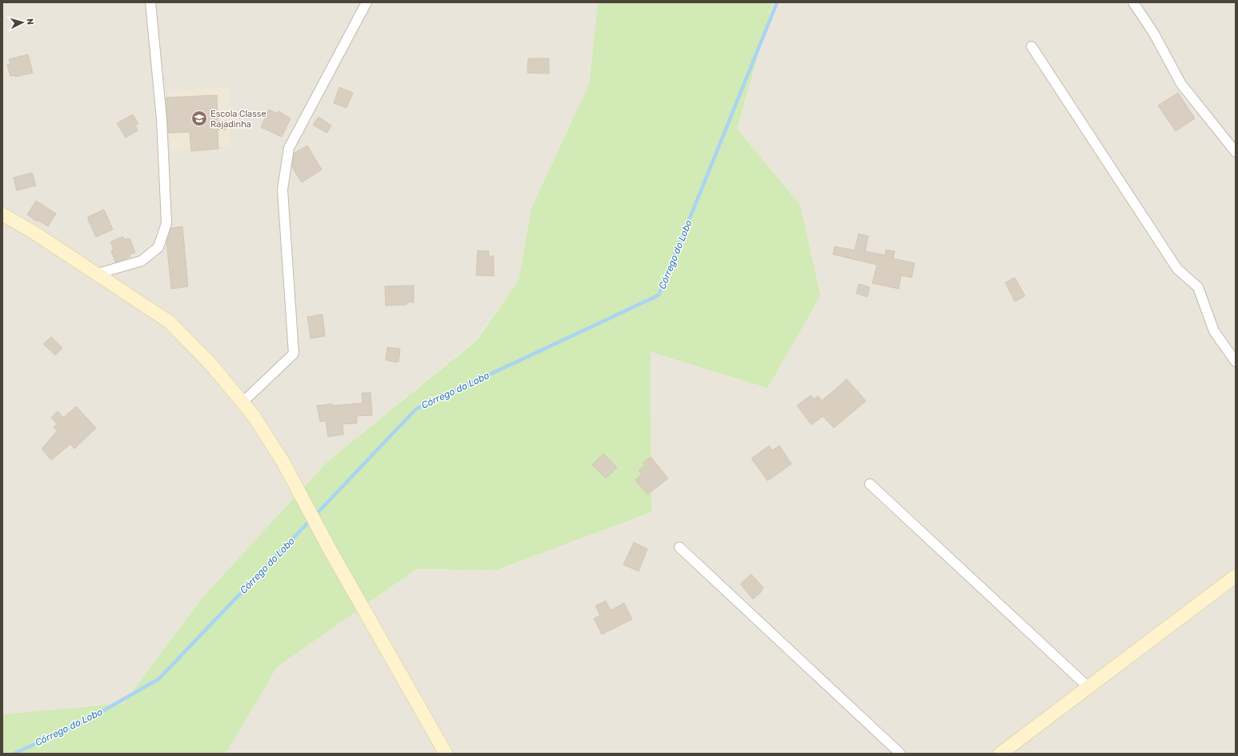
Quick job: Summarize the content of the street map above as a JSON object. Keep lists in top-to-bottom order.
{
  "water": ["Córrego do Lobo"],
  "places": {
    "school or university": ["Escola Classe Rajadinha"]
  },
  "north": "right"
}
